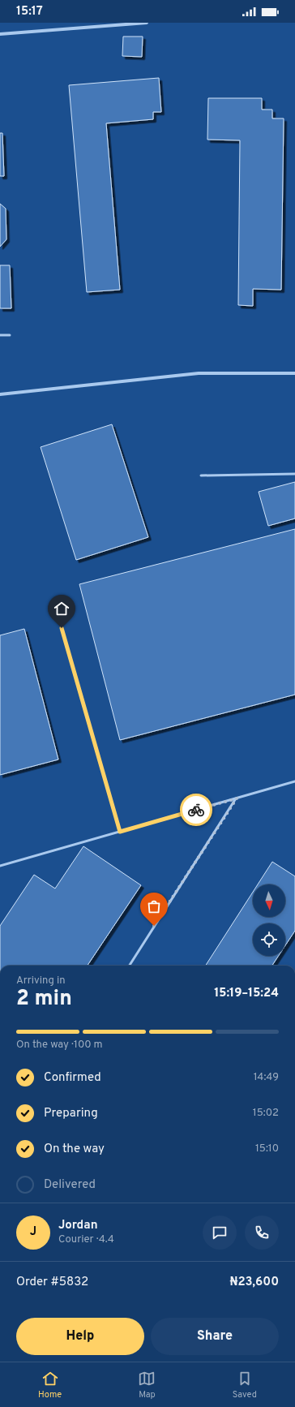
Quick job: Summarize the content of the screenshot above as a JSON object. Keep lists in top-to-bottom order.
{
  "north": "bottom",
  "page": {
    "status": "15:17",
    "heading": ["2 min", "Arriving in", "15:19–15:24"],
    "panel": [
      "Jordan",
      "Courier · 4.4",
      "Order #5832",
      "₦23,600"
    ],
    "bar": "On the way · 100 m",
    "list": [
      ["Confirmed", "14:49"],
      ["Preparing", "15:02"],
      ["On the way", "15:10"],
      "Delivered"
    ],
    "round": "J",
    "buttons": ["Help", "Share"],
    "tabs": ["Home", "Map", "Saved"]
  }
}
